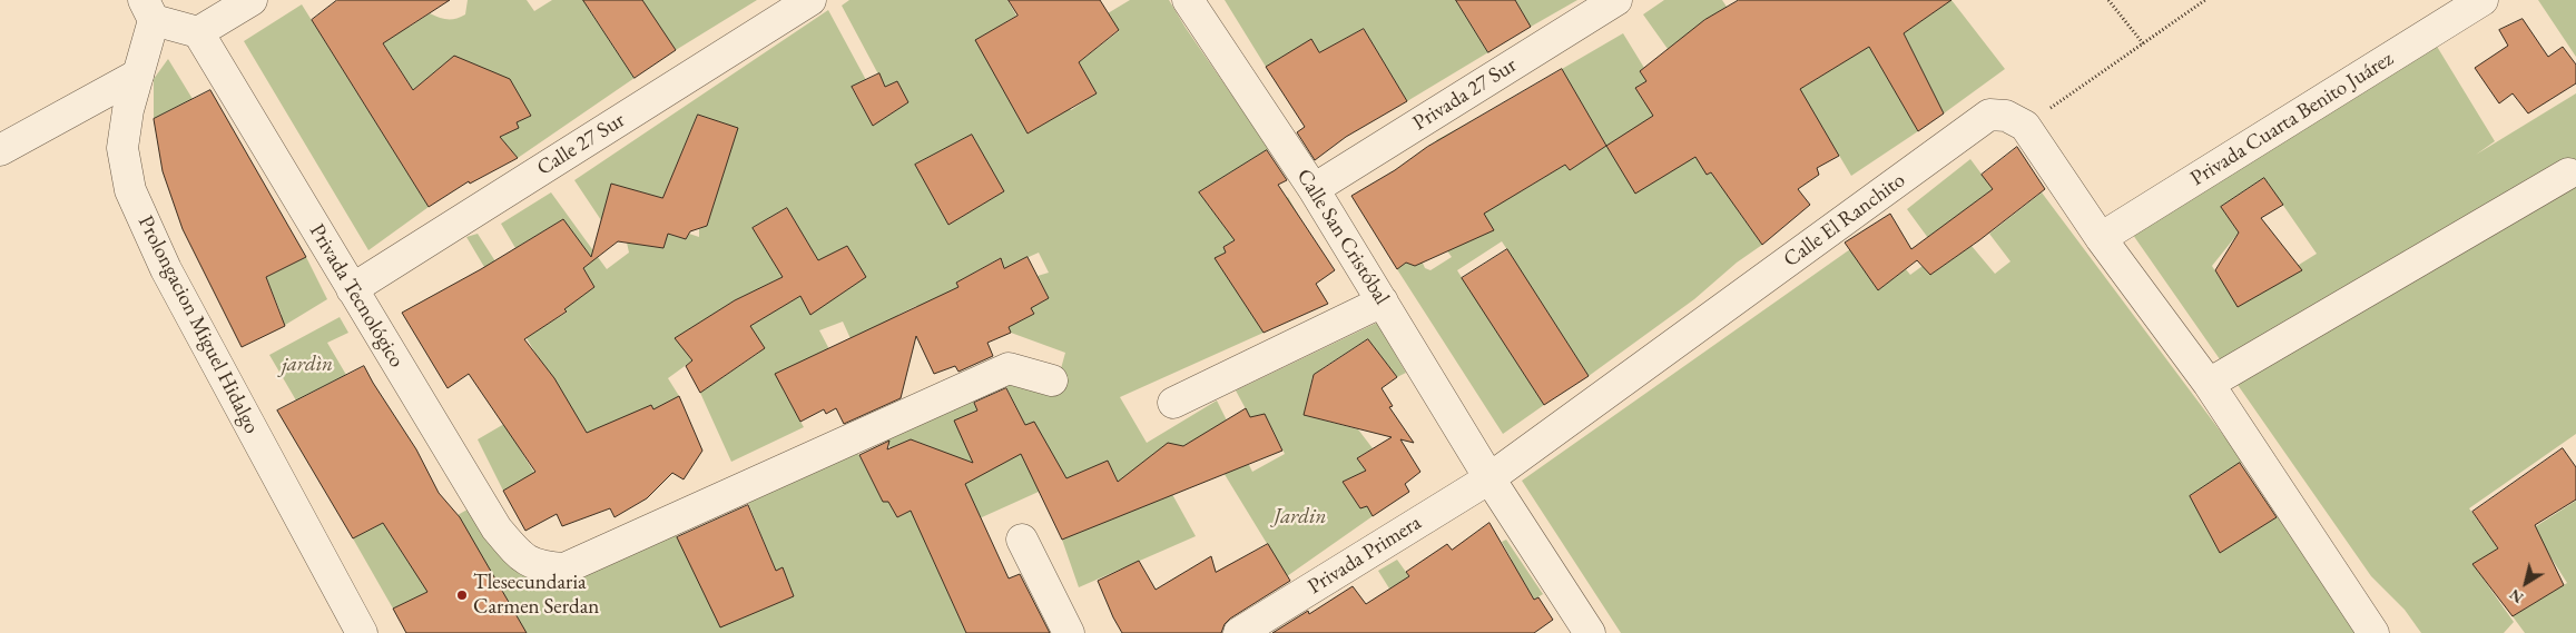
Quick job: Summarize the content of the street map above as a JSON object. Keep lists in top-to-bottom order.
{
  "streets": {
    "street": [
      "Privada 27 Sur",
      "Privada Cuarta Benito Juárez",
      "Calle 27 Sur",
      "Calle El Ranchito",
      "Calle San Cristóbal",
      "Privada Tecnológico",
      "Prolongacion Miguel Hidalgo",
      "Privada Primera"
    ]
  },
  "crossings": [
    ["Privada 27 Sur", "Calle San Cristóbal"],
    ["Calle 27 Sur", "Privada Tecnológico"],
    ["Calle El Ranchito", "Calle San Cristóbal"],
    ["Calle El Ranchito", "Privada Primera"],
    ["Calle San Cristóbal", "Privada Primera"]
  ],
  "parks": ["jardìn", "Jardin"],
  "places": ["Tlesecundaria Carmen Serdan"],
  "north": "bottom left"
}
